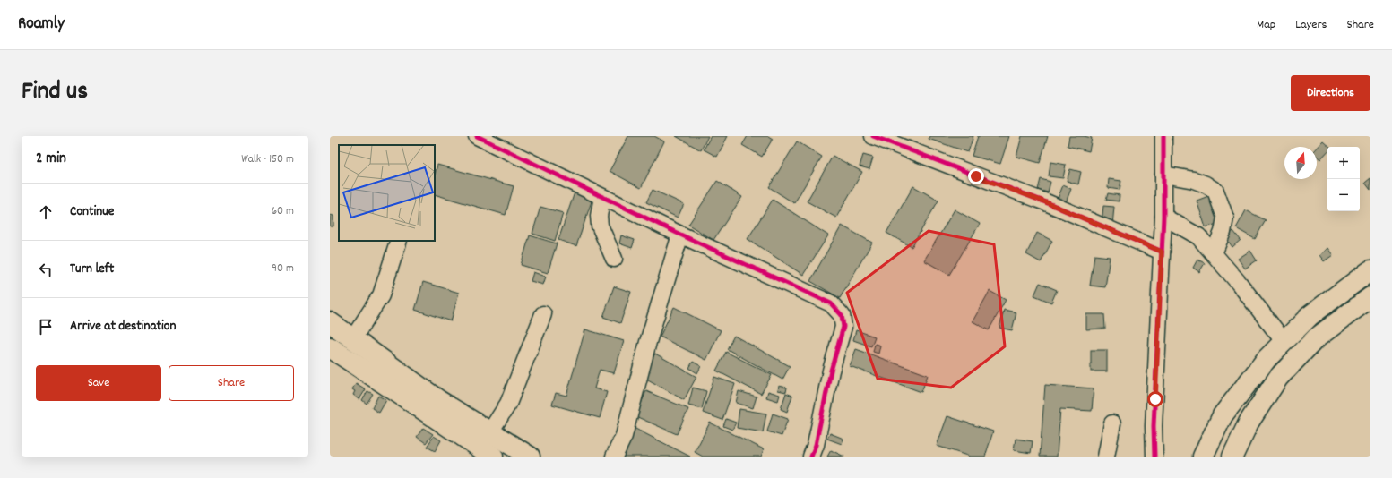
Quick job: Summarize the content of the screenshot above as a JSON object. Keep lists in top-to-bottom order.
{
  "north": "top",
  "page": {
    "header": "Roamly",
    "nav": ["Map", "Layers", "Share"],
    "title": "Find us",
    "buttons": [
      "Directions",
      ["Save", "Share"]
    ],
    "heading": ["2 min", "Walk · 150 m"],
    "map_buttons": ["+", "−"],
    "list": [
      ["Continue", "60 m"],
      ["Turn left", "90 m"],
      "Arrive at destination"
    ]
  }
}
